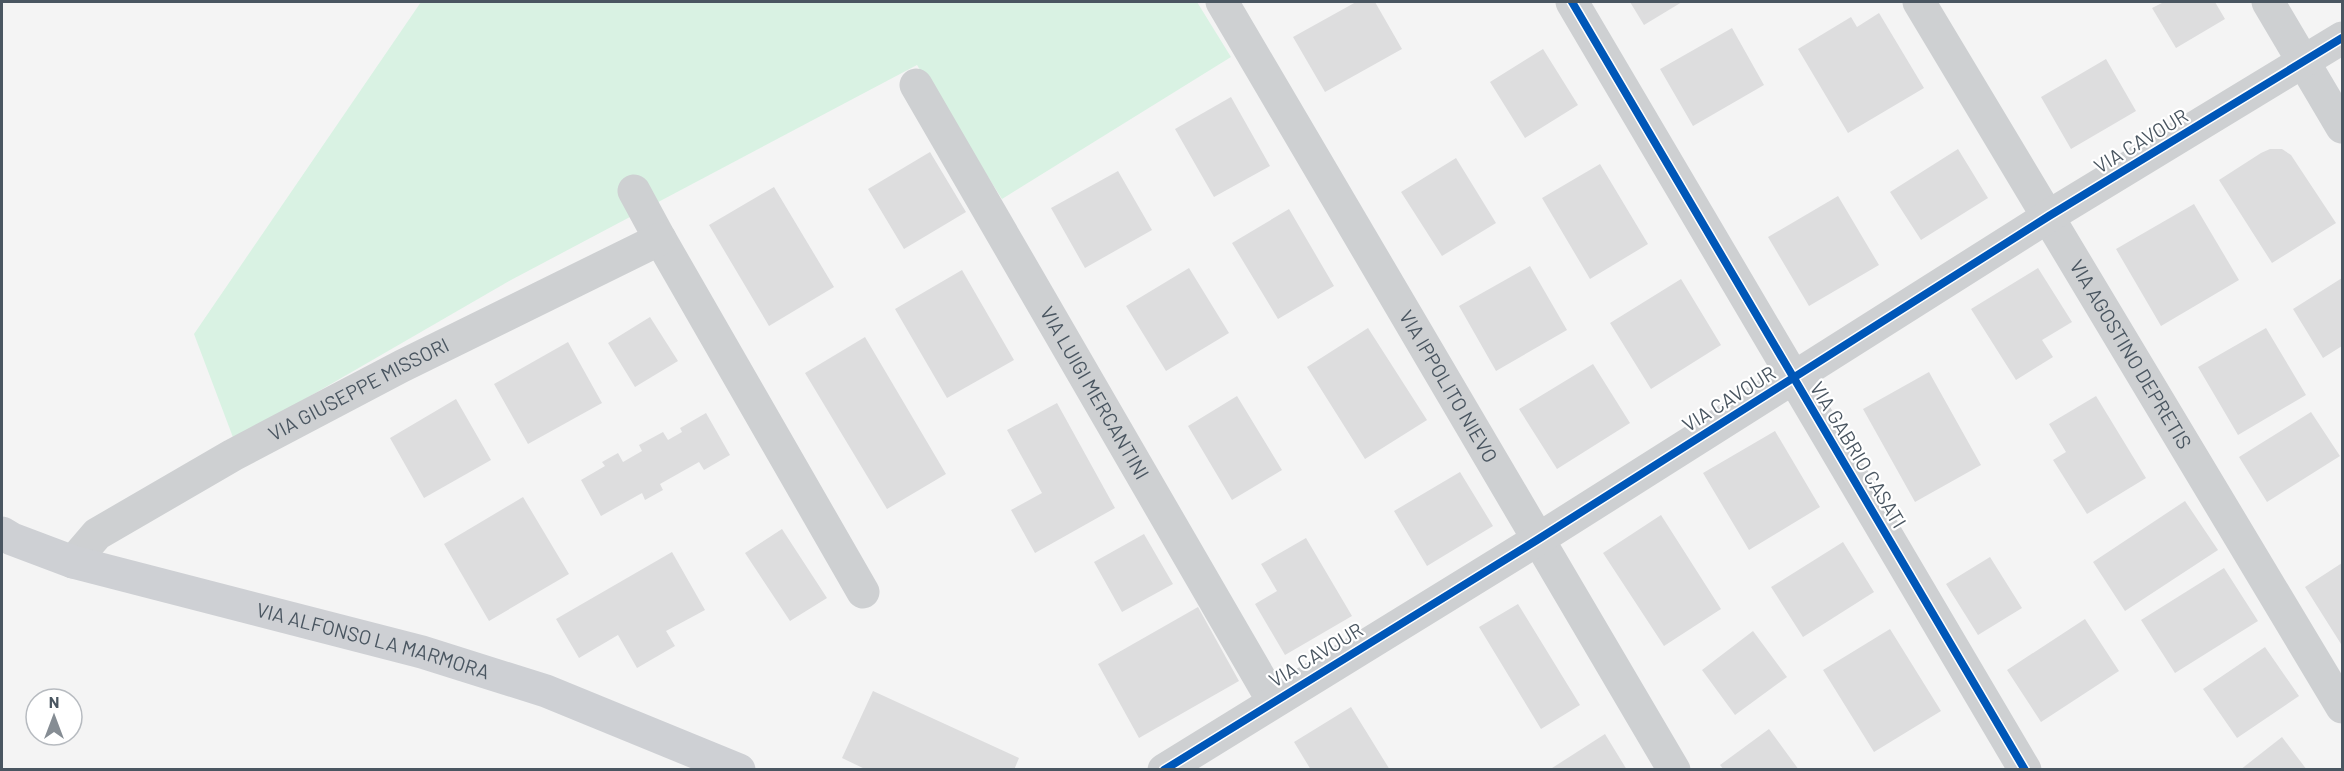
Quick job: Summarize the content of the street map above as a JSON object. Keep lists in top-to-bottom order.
{
  "streets": {
    "street": [
      "VIA CAVOUR",
      "VIA AGOSTINO DEPRETIS",
      "VIA IPPOLITO NIEVO",
      "VIA GIUSEPPE MISSORI",
      "VIA LUIGI MERCANTINI",
      "VIA GABRIO CASATI",
      "VIA ALFONSO LA MARMORA"
    ]
  },
  "crossings": [
    ["VIA CAVOUR", "VIA AGOSTINO DEPRETIS"],
    ["VIA CAVOUR", "VIA IPPOLITO NIEVO"],
    ["VIA CAVOUR", "VIA LUIGI MERCANTINI"],
    ["VIA CAVOUR", "VIA GABRIO CASATI"],
    ["VIA GIUSEPPE MISSORI", "VIA ALFONSO LA MARMORA"]
  ],
  "north": "top"
}
